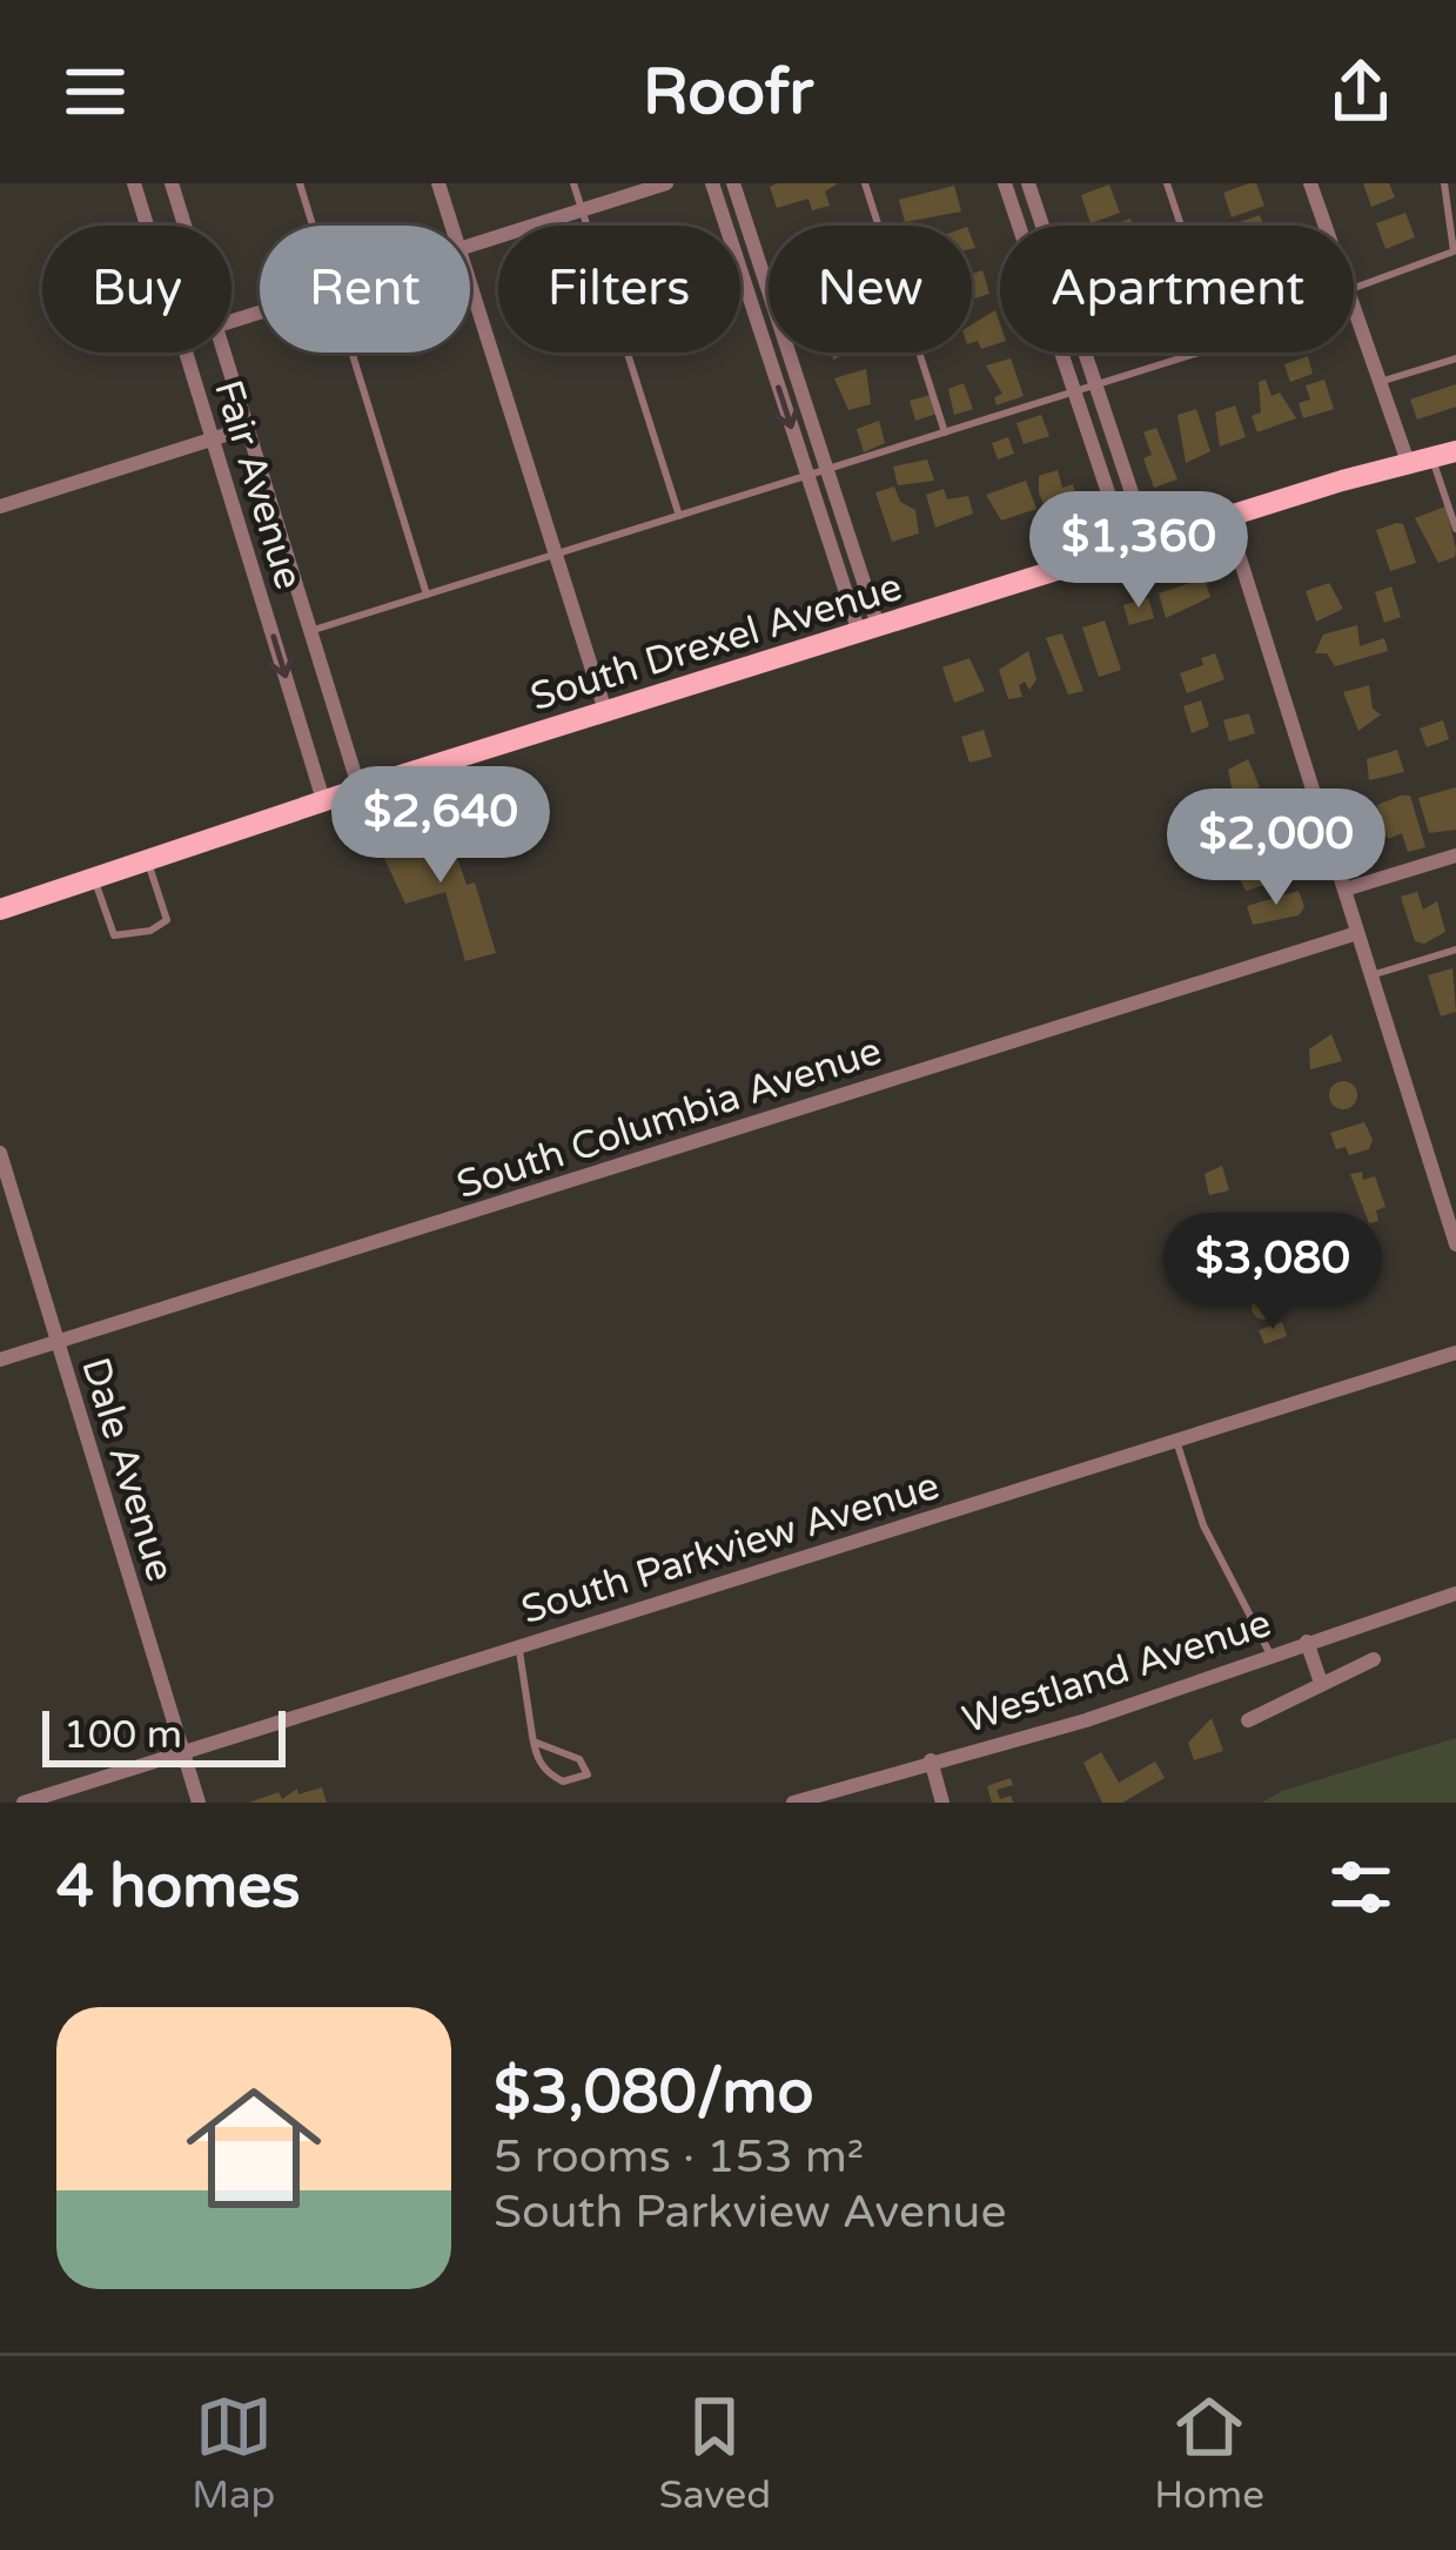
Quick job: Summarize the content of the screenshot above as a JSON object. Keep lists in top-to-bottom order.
{
  "streets": {
    "main road": ["South Drexel Avenue"],
    "street": [
      "Fair Avenue",
      "South Columbia Avenue",
      "Dale Avenue",
      "South Parkview Avenue",
      "Westland Avenue"
    ]
  },
  "crossings": [
    ["Fair Avenue", "South Drexel Avenue"],
    ["South Columbia Avenue", "Dale Avenue"],
    ["Dale Avenue", "South Parkview Avenue"]
  ],
  "scale_bar": "100 m",
  "page": {
    "header": "Roofr",
    "chip": [
      "Buy",
      "Rent",
      "Filters",
      "New",
      "Apartment"
    ],
    "price": [
      "$1,360",
      "$2,640",
      "$2,000",
      "$3,080"
    ],
    "scale": "100 m",
    "heading": "4 homes",
    "list": [
      {
        "name": "$3,080/mo",
        "note": "5 rooms · 153 m² · South Parkview Avenue"
      }
    ],
    "tabs": ["Map", "Saved", "Home"]
  }
}
